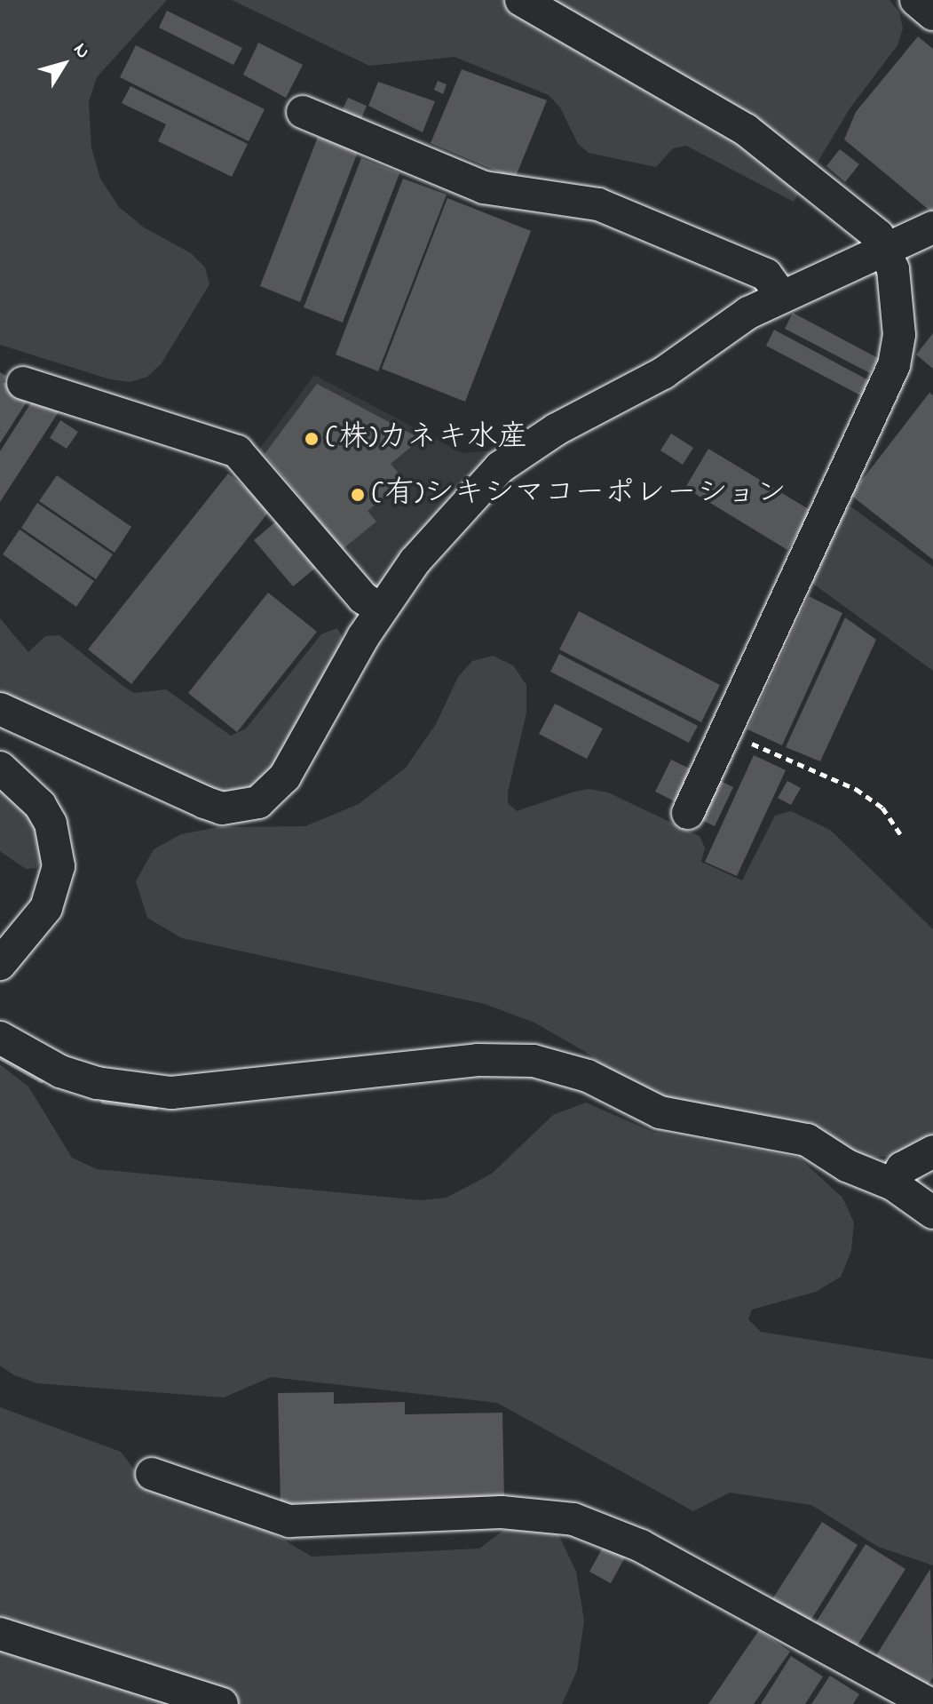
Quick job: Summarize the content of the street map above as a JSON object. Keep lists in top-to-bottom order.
{
  "places": ["(株)カネキ水産", "(有)シキシマコーポレーション"],
  "north": "top right"
}
